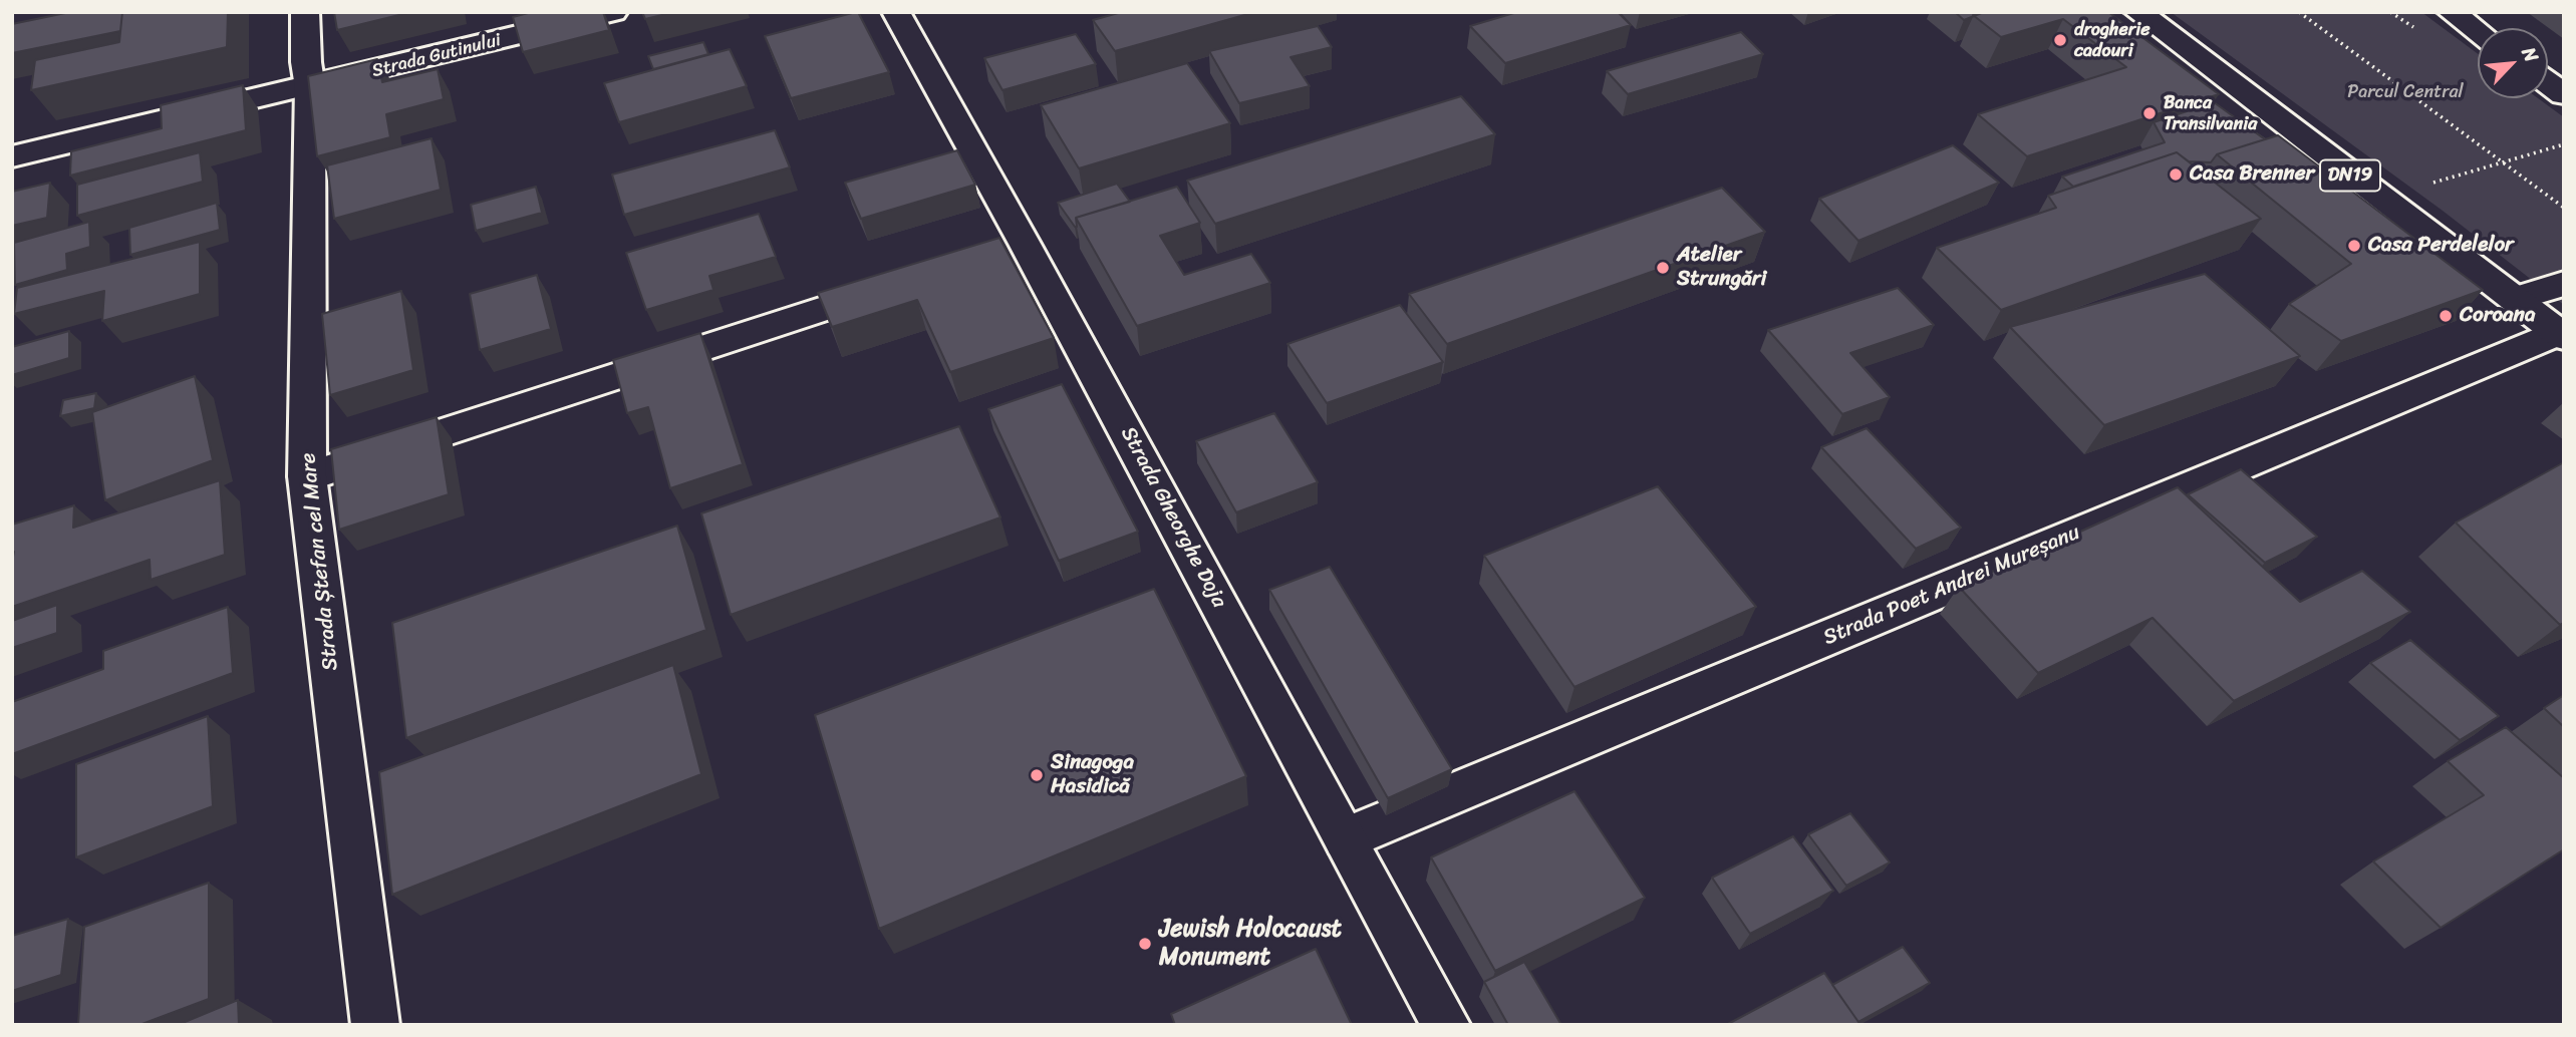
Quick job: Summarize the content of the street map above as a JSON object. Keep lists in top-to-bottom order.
{
  "streets": {
    "main road": [
      "Strada Gutinului",
      "DN19",
      "Strada Gheorghe Doja",
      "Strada Ștefan cel Mare",
      "Strada Poet Andrei Mureșanu"
    ]
  },
  "crossings": [
    ["Strada Gutinului", "Strada Ștefan cel Mare"],
    ["DN19", "Strada Poet Andrei Mureșanu"],
    ["Strada Gheorghe Doja", "Strada Poet Andrei Mureșanu"]
  ],
  "parks": ["Parcul Central"],
  "places": [
    "drogherie cadouri",
    "Banca Transilvania",
    "Casa Brenner",
    "Casa Perdelelor",
    "Atelier Strungări",
    "Coroana",
    "Sinagoga Hasidică",
    "Jewish Holocaust Monument"
  ],
  "north": "top right"
}
